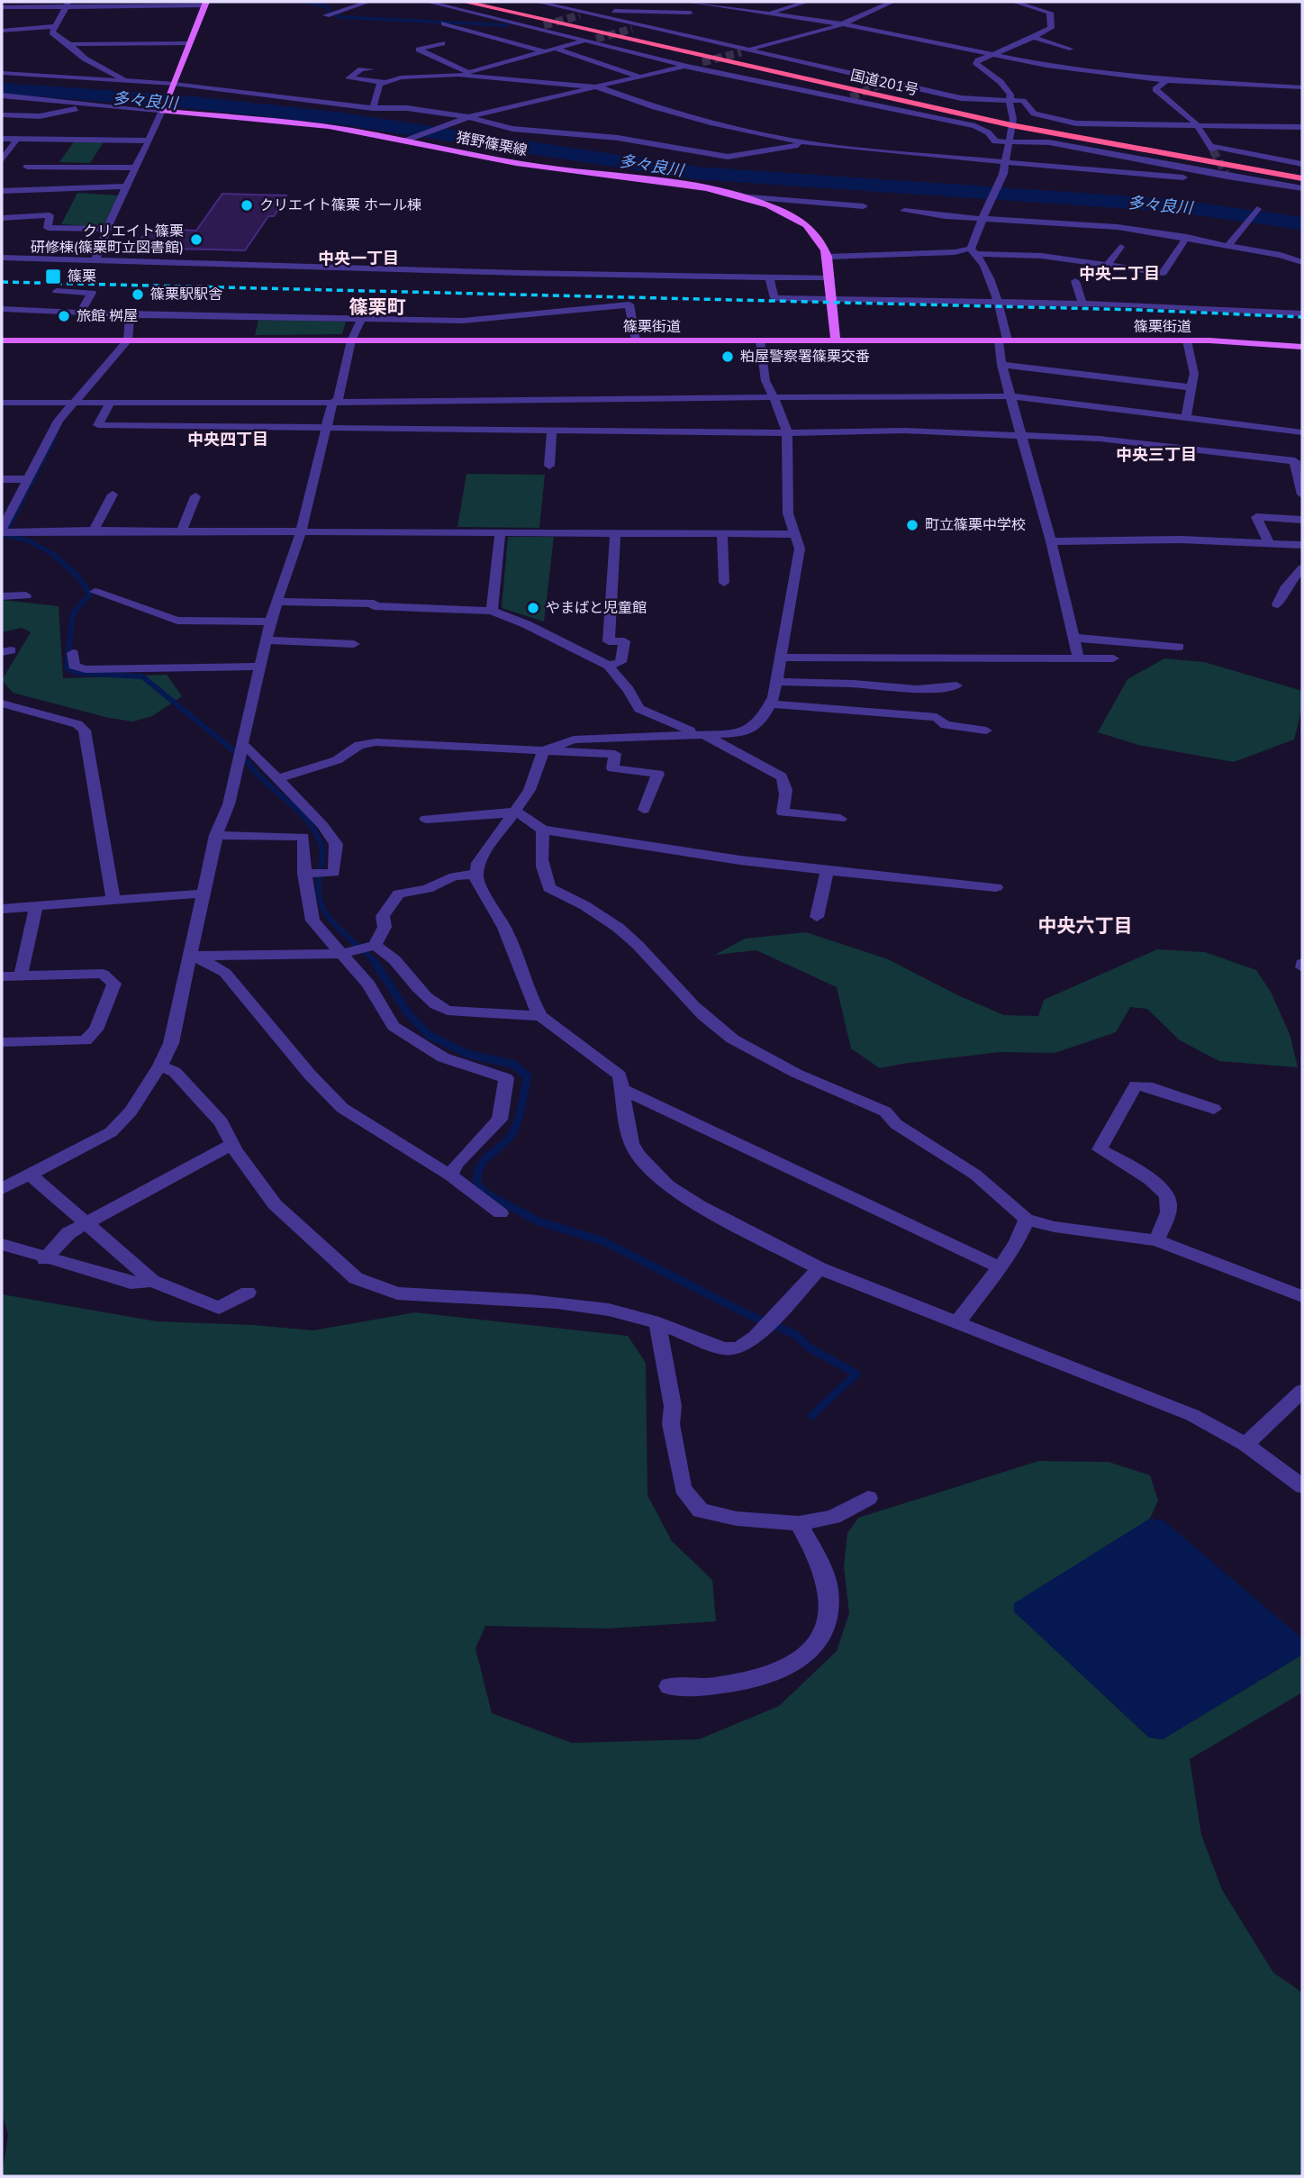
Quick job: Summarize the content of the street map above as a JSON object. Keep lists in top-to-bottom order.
{
  "streets": {
    "highway": ["国道201号"],
    "main road": ["猪野篠栗線", "篠栗街道"]
  },
  "crossings": [
    ["猪野篠栗線", "篠栗街道"]
  ],
  "districts": [
    "中央一丁目",
    "中央二丁目",
    "篠栗町",
    "中央四丁目",
    "中央三丁目",
    "中央六丁目"
  ],
  "water": ["多々良川"],
  "places": {
    "other": [
      "クリエイト篠栗 ホール棟",
      "クリエイト篠栗 研修棟(篠栗町立図書館)",
      "篠栗駅駅舎",
      "旅館 桝屋",
      "粕屋警察署篠栗交番",
      "町立篠栗中学校",
      "やまばと児童館"
    ],
    "transit": ["篠栗"]
  }
}
